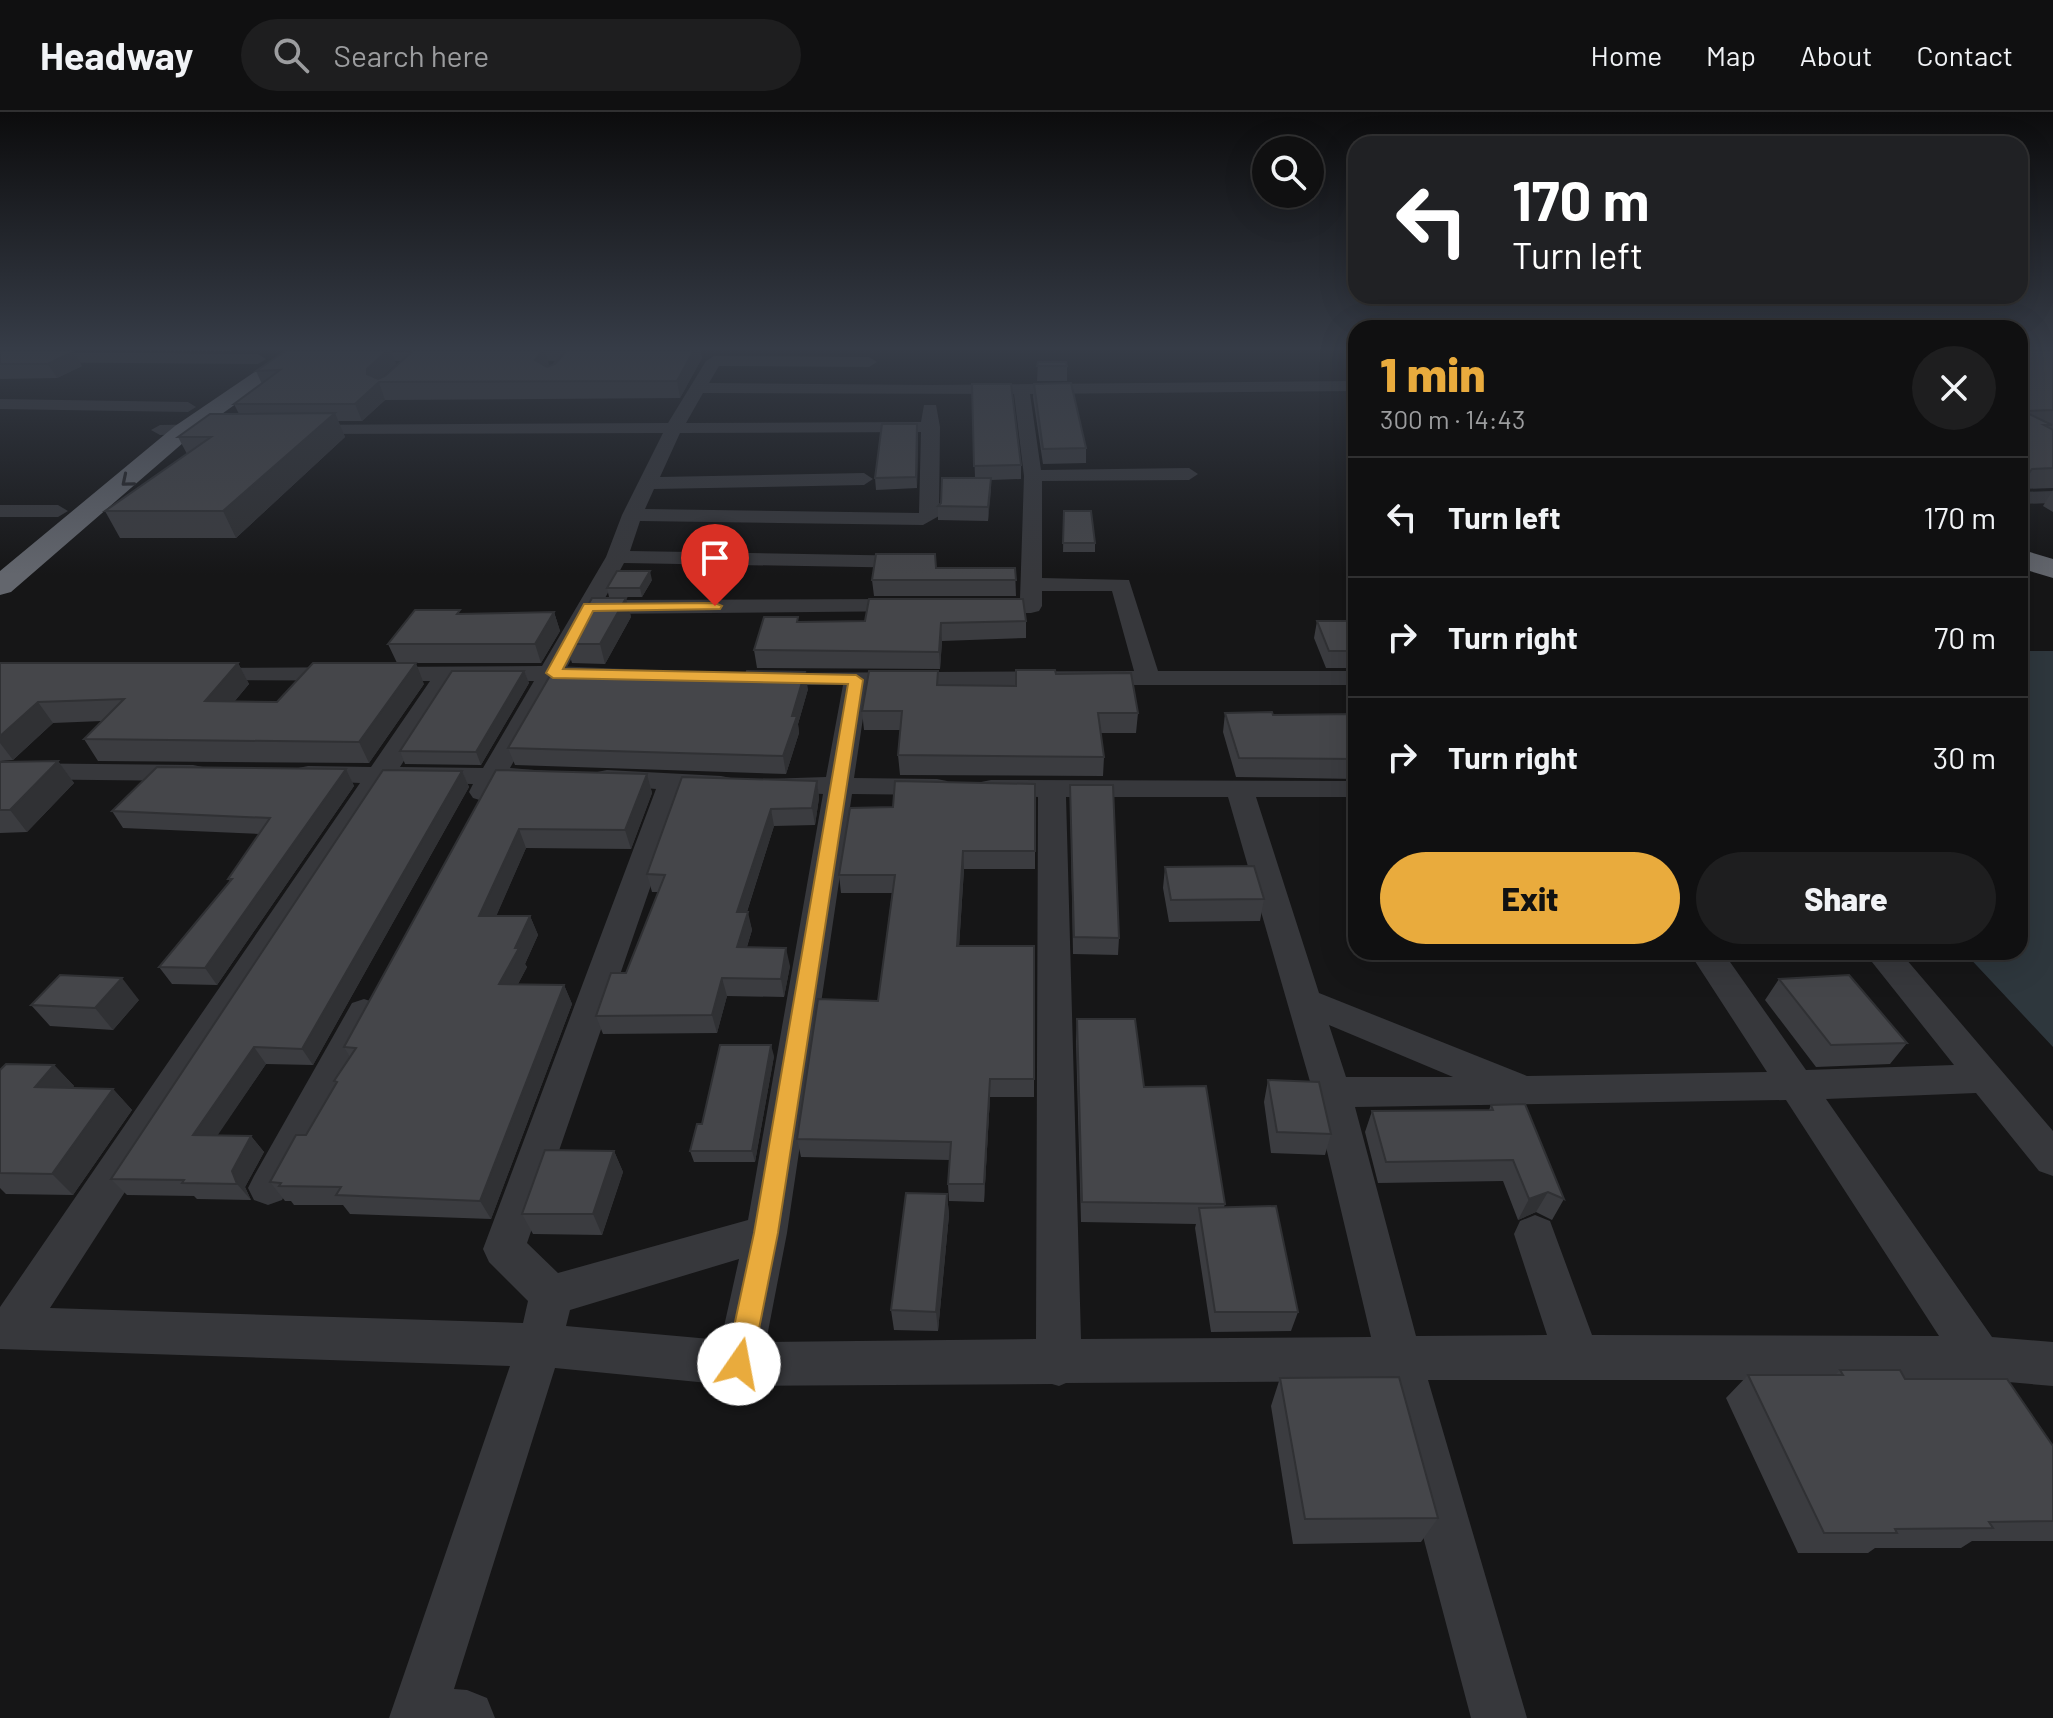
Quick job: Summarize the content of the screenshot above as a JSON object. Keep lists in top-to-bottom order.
{
  "page": {
    "header": "Headway",
    "search": "Search here",
    "nav": [
      "Home",
      "Map",
      "About",
      "Contact"
    ],
    "turn": ["170 m", "Turn left"],
    "heading": ["1 min", "300 m · 14:43"],
    "list": [
      {
        "name": "Turn left",
        "value": "170 m"
      },
      {
        "name": "Turn right",
        "value": "70 m"
      },
      {
        "name": "Turn right",
        "value": "30 m"
      }
    ],
    "buttons": ["Exit", "Share"]
  }
}
